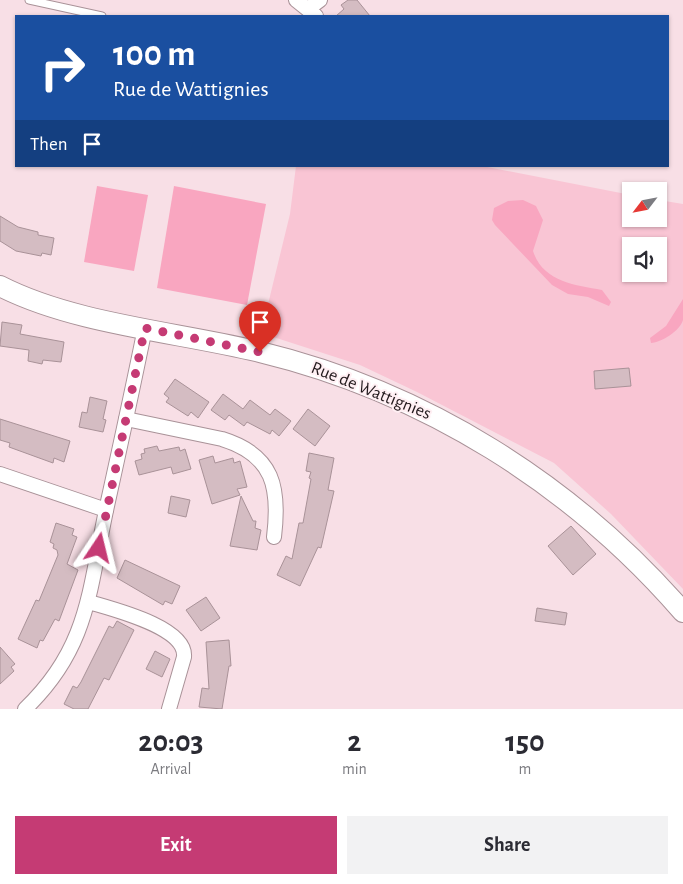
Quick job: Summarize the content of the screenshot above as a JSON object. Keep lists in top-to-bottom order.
{
  "streets": {
    "street": ["Rue de Wattignies"]
  },
  "north": "bottom left",
  "page": {
    "turn": ["100 m", "Rue de Wattignies"],
    "then": "Then",
    "eta": [
      "20:03",
      "Arrival",
      "2",
      "min",
      "150",
      "m"
    ],
    "buttons": ["Exit", "Share"]
  }
}
